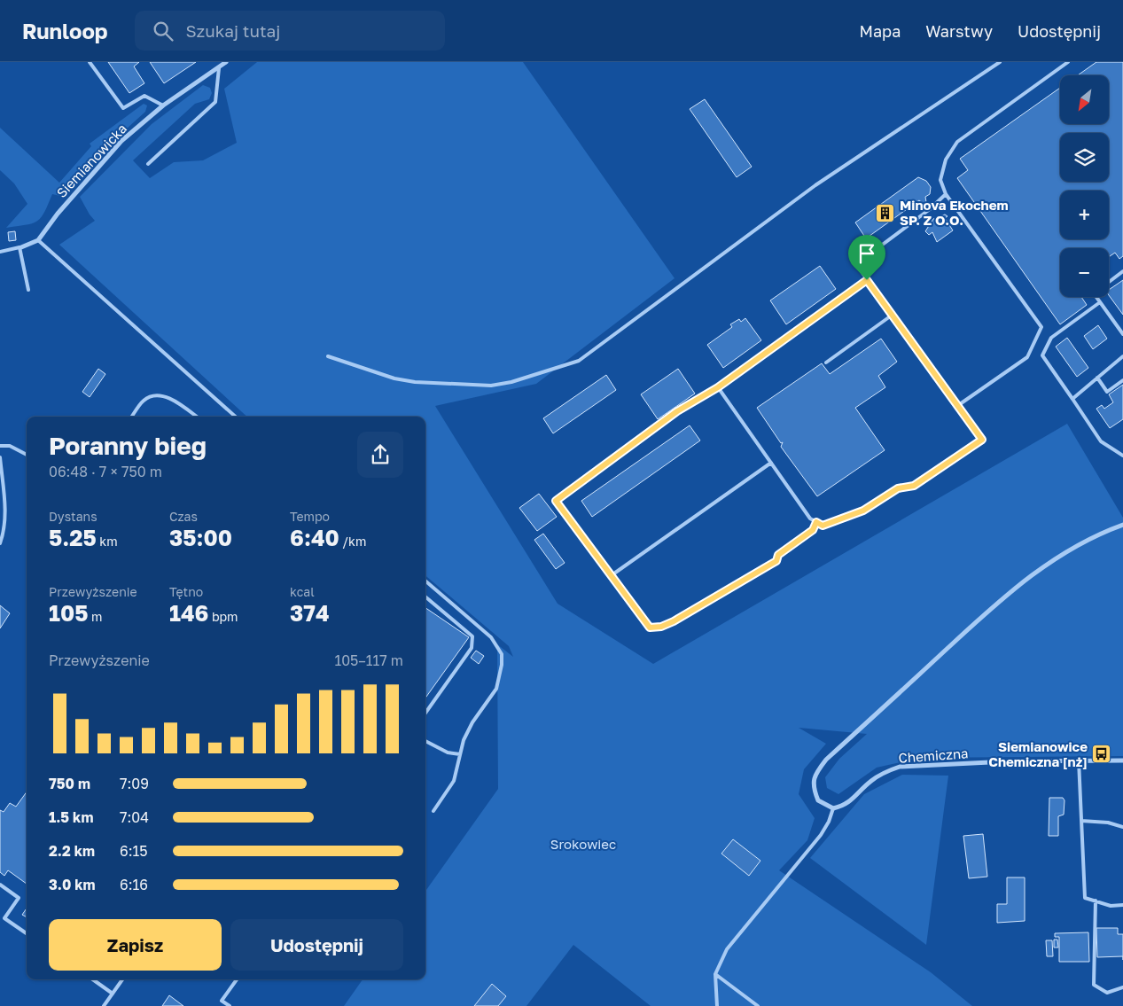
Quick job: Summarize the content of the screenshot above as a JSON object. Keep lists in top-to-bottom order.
{
  "streets": {
    "street": ["Siemianowicka", "Chemiczna"]
  },
  "parks": ["Srokowiec"],
  "places": {
    "building": ["Minova Ekochem SP. Z O.O."],
    "bus stop": ["Siemianowice Chemiczna [nż]"]
  },
  "north": "bottom left",
  "page": {
    "header": "Runloop",
    "search": "Szukaj tutaj",
    "nav": ["Mapa", "Warstwy", "Udostępnij"],
    "map_buttons": ["+", "−"],
    "heading": ["Poranny bieg", "06:48 · 7 × 750 m"],
    "stats": [
      ["Dystans", "5.25 km"],
      ["Czas", "35:00"],
      ["Tempo", "6:40 /km"],
      ["Przewyższenie", "105 m"],
      ["Tętno", "146 bpm"],
      ["kcal", "374"]
    ],
    "chart": ["Przewyższenie", "105–117 m"],
    "list": [
      {
        "name": "750 m",
        "note": "7:09"
      },
      {
        "name": "1.5 km",
        "note": "7:04"
      },
      {
        "name": "2.2 km",
        "note": "6:15"
      },
      {
        "name": "3.0 km",
        "note": "6:16"
      }
    ],
    "buttons": ["Zapisz", "Udostępnij"]
  }
}
